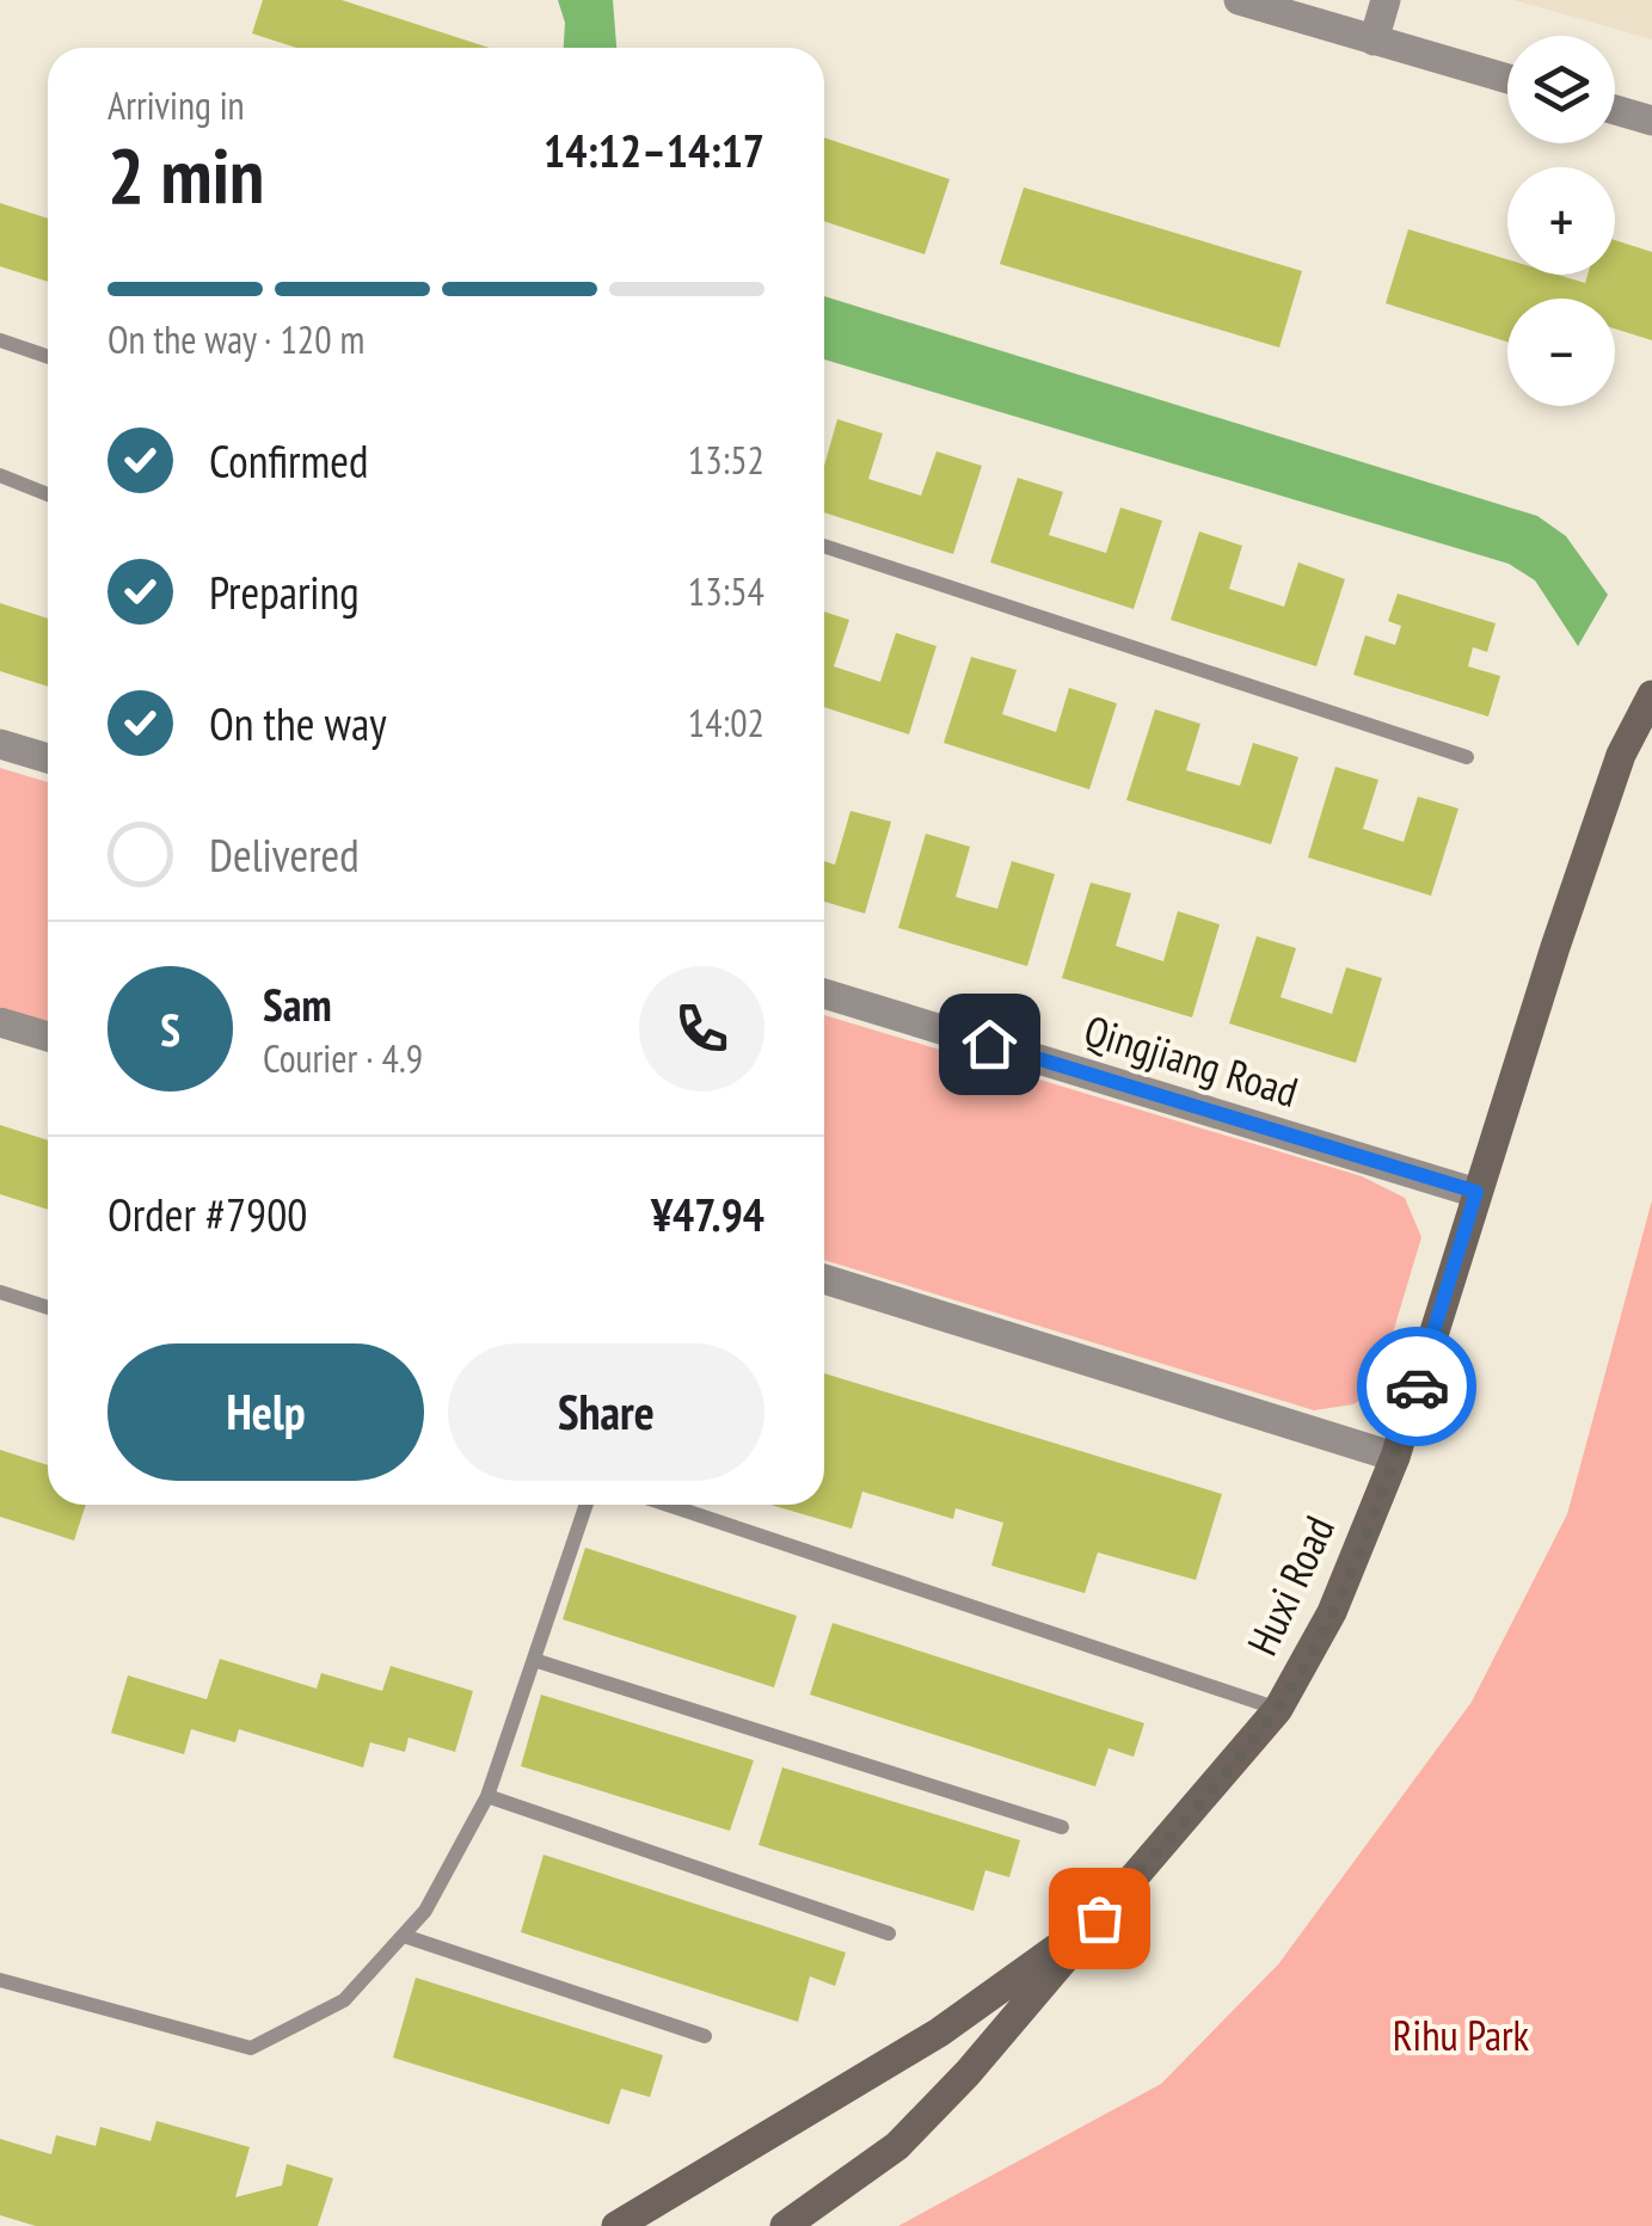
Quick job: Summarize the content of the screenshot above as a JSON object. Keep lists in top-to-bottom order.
{
  "streets": {
    "main road": ["Huxi Road"],
    "street": ["Qingjiang Road"]
  },
  "crossings": [
    ["Qingjiang Road", "Huxi Road"]
  ],
  "parks": ["Rihu Park"],
  "page": {
    "map_buttons": ["+", "−"],
    "heading": ["2 min", "Arriving in", "14:12–14:17"],
    "panel": [
      "Sam",
      "Courier · 4.9",
      "Order #7900",
      "¥47.94"
    ],
    "bar": "On the way · 120 m",
    "list": [
      ["Confirmed", "13:52"],
      ["Preparing", "13:54"],
      ["On the way", "14:02"],
      "Delivered"
    ],
    "round": "S",
    "buttons": ["Help", "Share"]
  }
}
